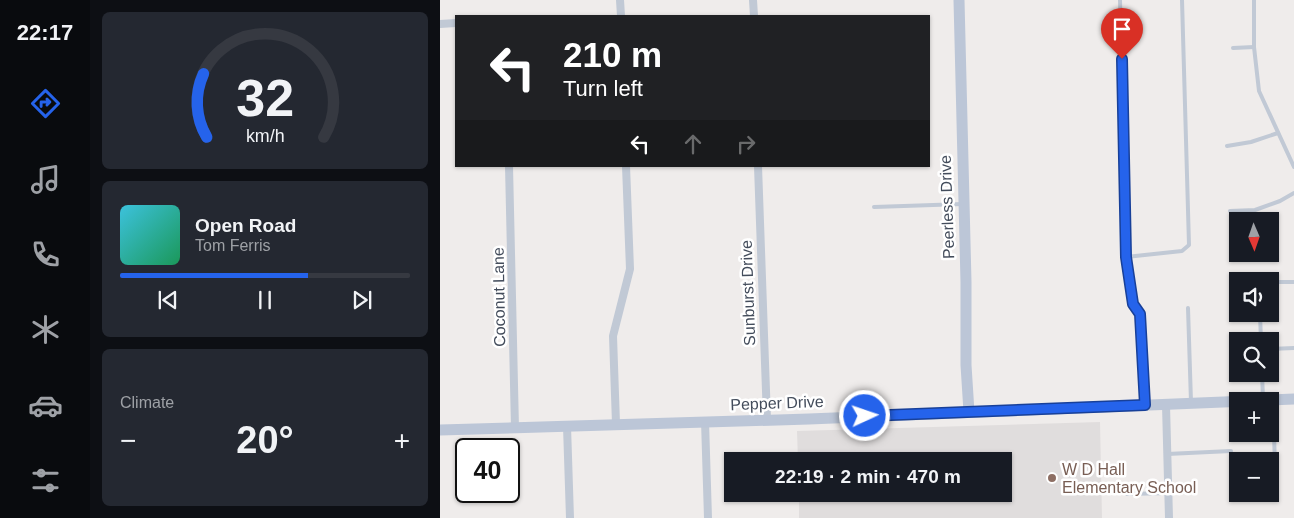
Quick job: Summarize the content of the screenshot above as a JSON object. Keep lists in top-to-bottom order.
{
  "streets": {
    "street": [
      "Peerless Drive",
      "Sunburst Drive",
      "Coconut Lane",
      "Pepper Drive"
    ]
  },
  "crossings": [
    ["Peerless Drive", "Pepper Drive"],
    ["Sunburst Drive", "Pepper Drive"],
    ["Coconut Lane", "Pepper Drive"]
  ],
  "places": ["W D Hall Elementary School"],
  "north": "bottom",
  "page": {
    "tabs": "22:17",
    "turn": ["210 m", "Turn left"],
    "song": ["Open Road", "Tom Ferris"],
    "map_buttons": ["+", "−"],
    "tile": "Climate",
    "heat": ["−", "20°", "+"],
    "limit": "40",
    "trip": "22:19 · 2 min · 470 m",
    "gauge": ["32", "km/h"]
  }
}
